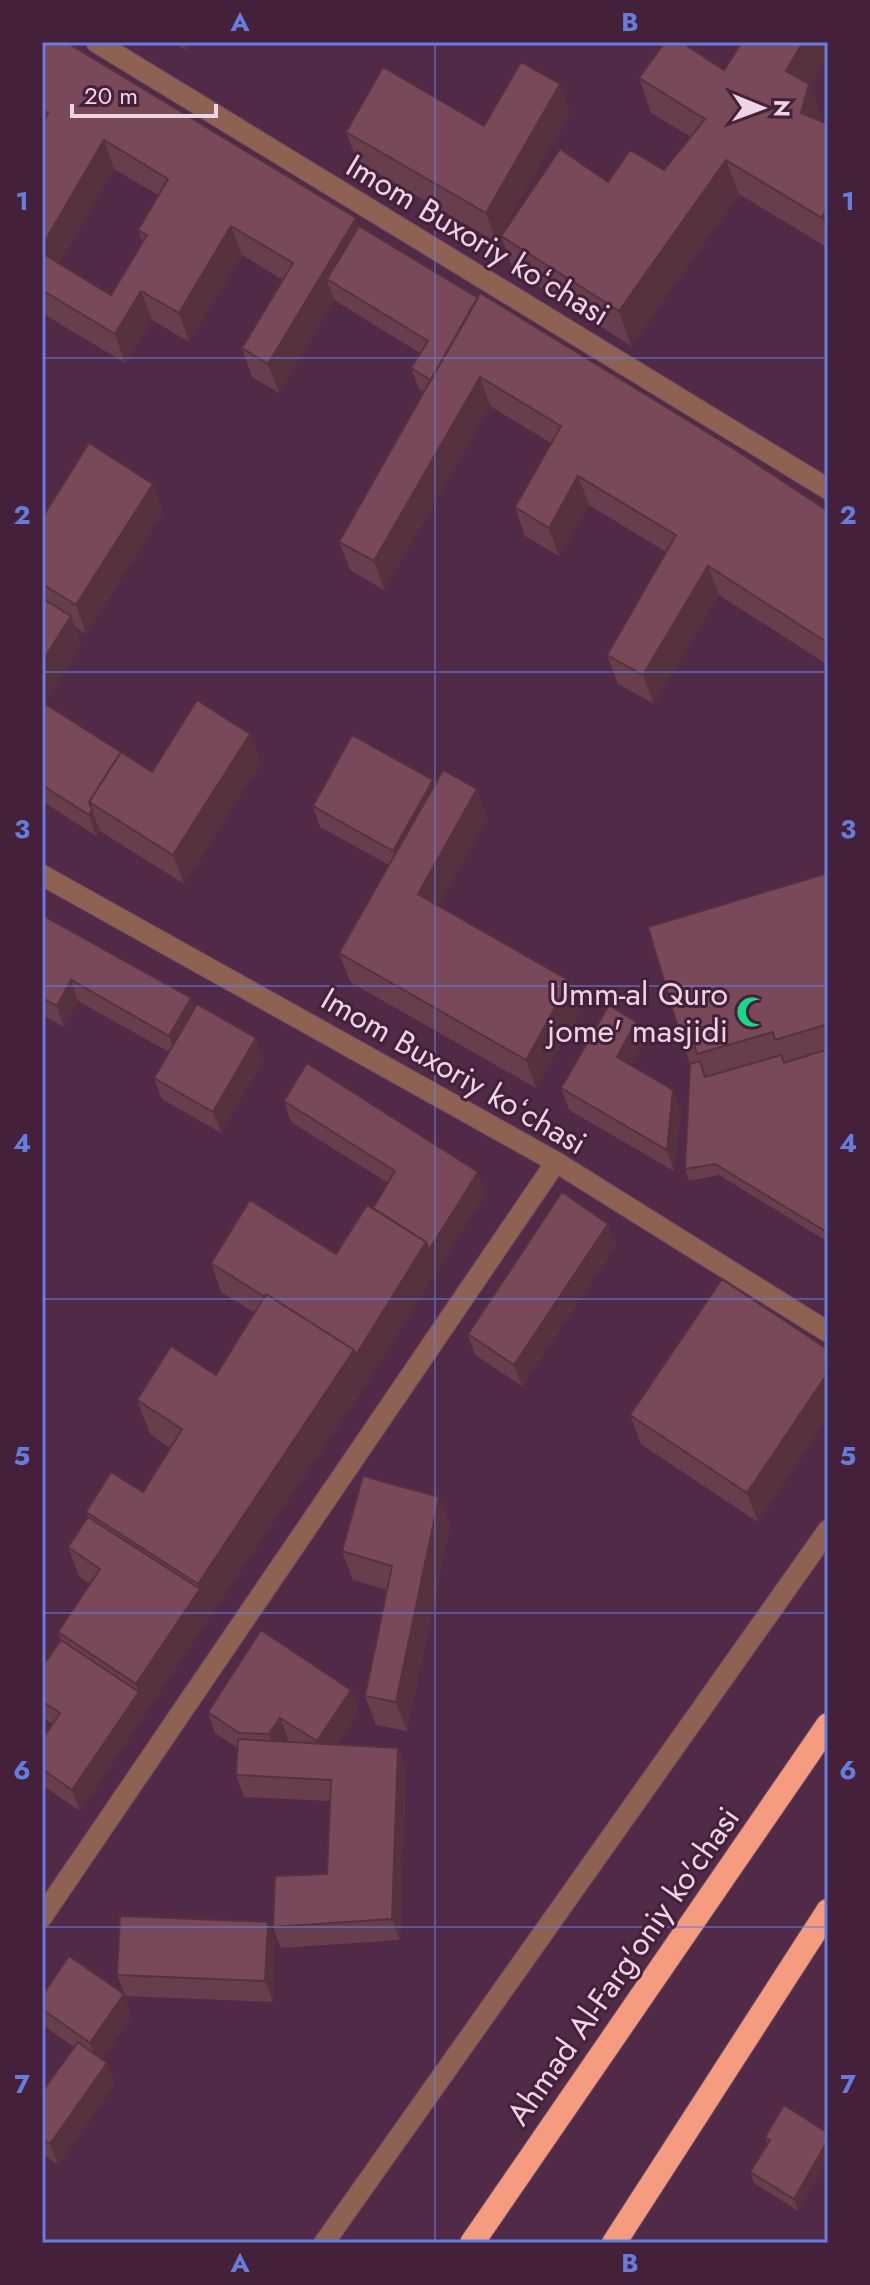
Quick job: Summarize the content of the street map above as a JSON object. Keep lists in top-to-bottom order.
{
  "streets": {
    "highway": ["Ahmad Al-Farg'oniy ko'chasi"],
    "street": ["Imom Buxoriy koʻchasi"]
  },
  "places": {
    "mosque": ["Umm-al Quro jome' masjidi"]
  },
  "scale_bar": "20 m",
  "north": "right",
  "grid": {
    "columns": ["A", "B"],
    "rows": [
      "1",
      "2",
      "3",
      "4",
      "5",
      "6",
      "7"
    ]
  }
}
